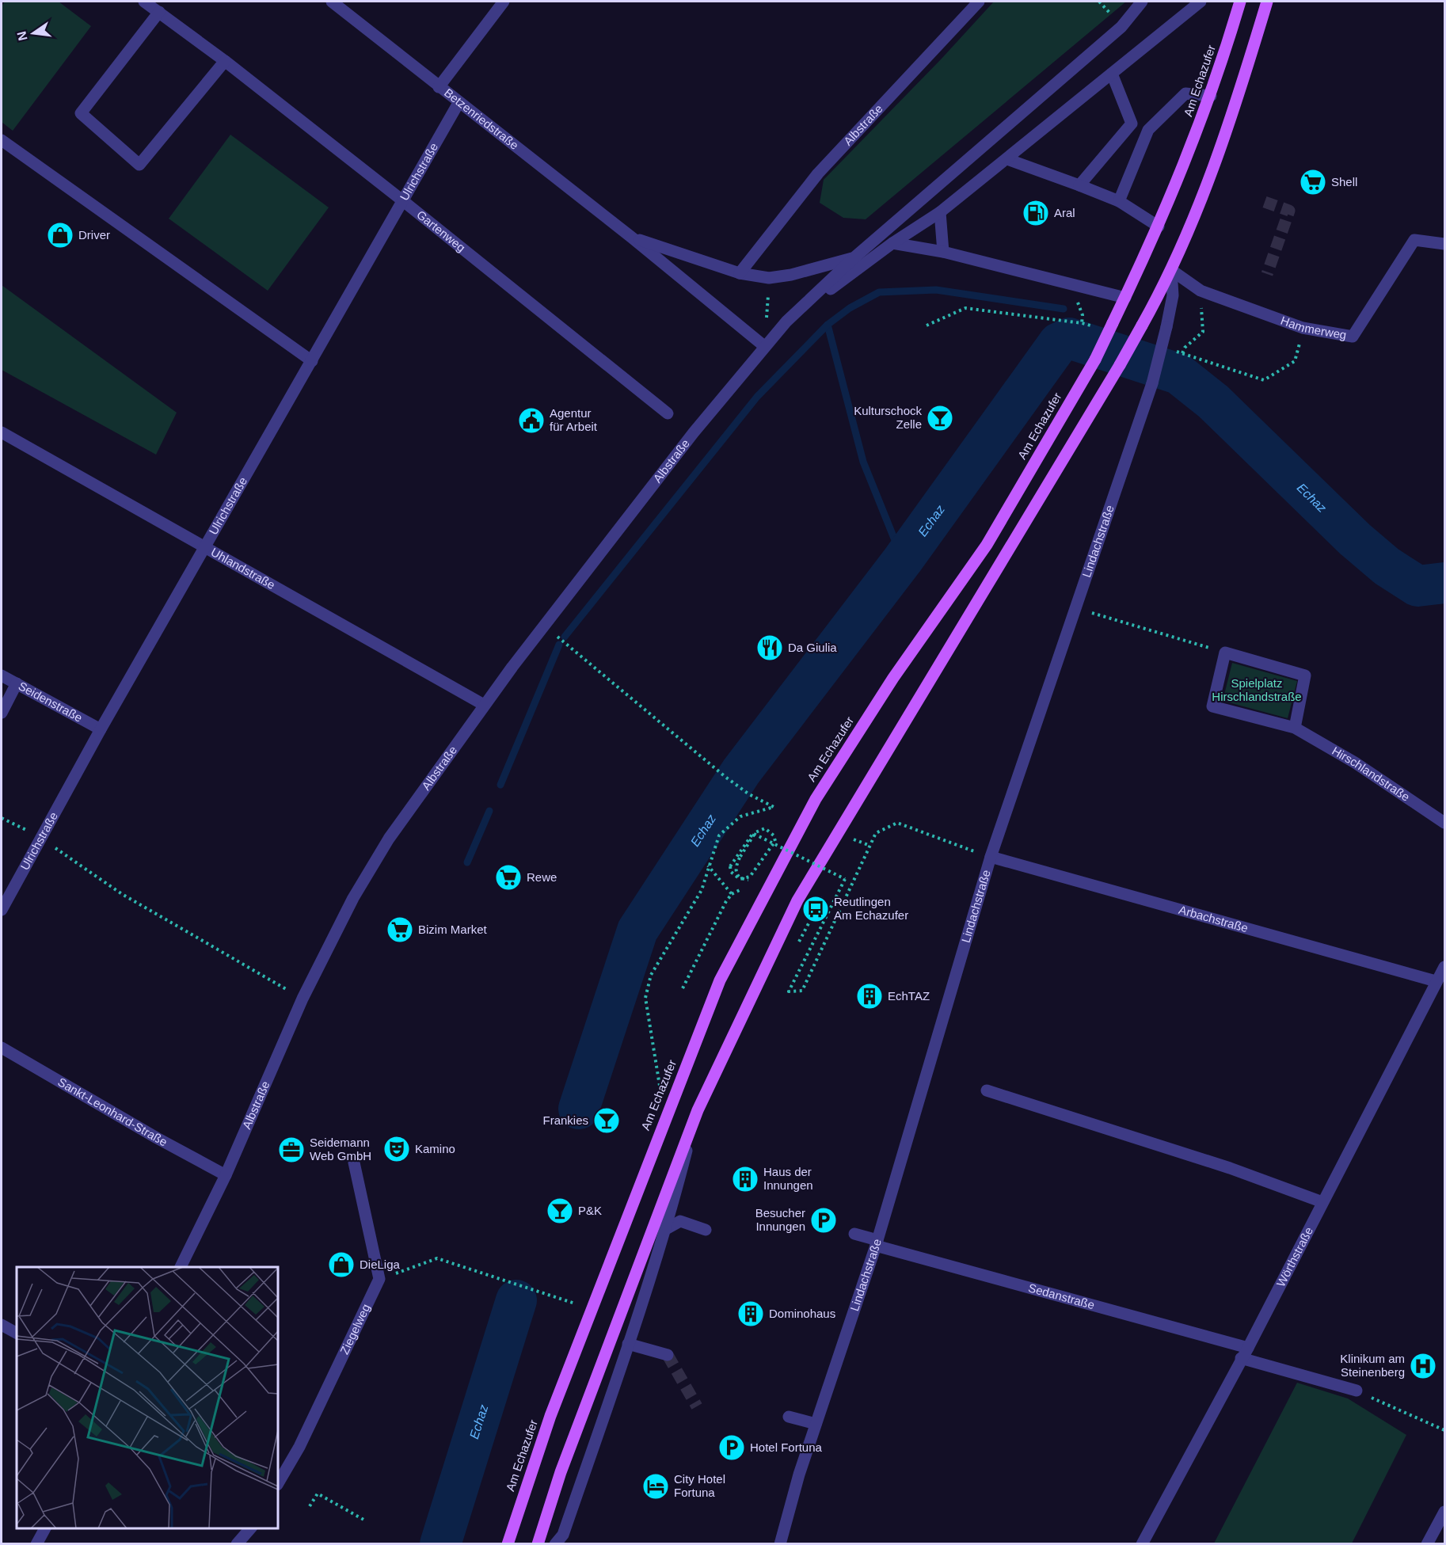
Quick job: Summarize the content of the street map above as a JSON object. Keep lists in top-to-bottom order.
{
  "streets": {
    "main road": ["Am Echazufer"],
    "street": [
      "Betzenriedstraße",
      "Albstraße",
      "Ulrichstraße",
      "Gartenweg",
      "Hammerweg",
      "Lindachstraße",
      "Uhlandstraße",
      "Seidenstraße",
      "Hirschlandstraße",
      "Arbachstraße",
      "Sankt-Leonhard-Straße",
      "Wörthstraße",
      "Sedanstraße",
      "Ziegelweg"
    ]
  },
  "crossings": [
    ["Betzenriedstraße", "Albstraße"],
    ["Betzenriedstraße", "Ulrichstraße"],
    ["Albstraße", "Uhlandstraße"],
    ["Albstraße", "Sankt-Leonhard-Straße"],
    ["Ulrichstraße", "Gartenweg"],
    ["Ulrichstraße", "Uhlandstraße"],
    ["Ulrichstraße", "Seidenstraße"],
    ["Hammerweg", "Lindachstraße"],
    ["Lindachstraße", "Arbachstraße"],
    ["Lindachstraße", "Sedanstraße"],
    ["Arbachstraße", "Wörthstraße"],
    ["Wörthstraße", "Sedanstraße"]
  ],
  "water": ["Echaz"],
  "parks": ["Spielplatz Hirschlandstraße"],
  "places": {
    "supermarket": ["Shell", "Rewe", "Bizim Market"],
    "fuel station": ["Aral"],
    "shop": ["Driver", "DieLiga"],
    "bar": ["Kulturschock Zelle", "Frankies", "P&K"],
    "public building": ["Agentur für Arbeit"],
    "restaurant": ["Da Giulia"],
    "bus stop": ["Reutlingen Am Echazufer"],
    "building": ["EchTAZ", "Haus der Innungen", "Dominohaus"],
    "theatre": ["Kamino"],
    "office": ["Seidemann Web GmbH"],
    "parking": ["Besucher Innungen", "Hotel Fortuna"],
    "hospital": ["Klinikum am Steinenberg"],
    "hotel": ["City Hotel Fortuna"]
  },
  "north": "left"
}
